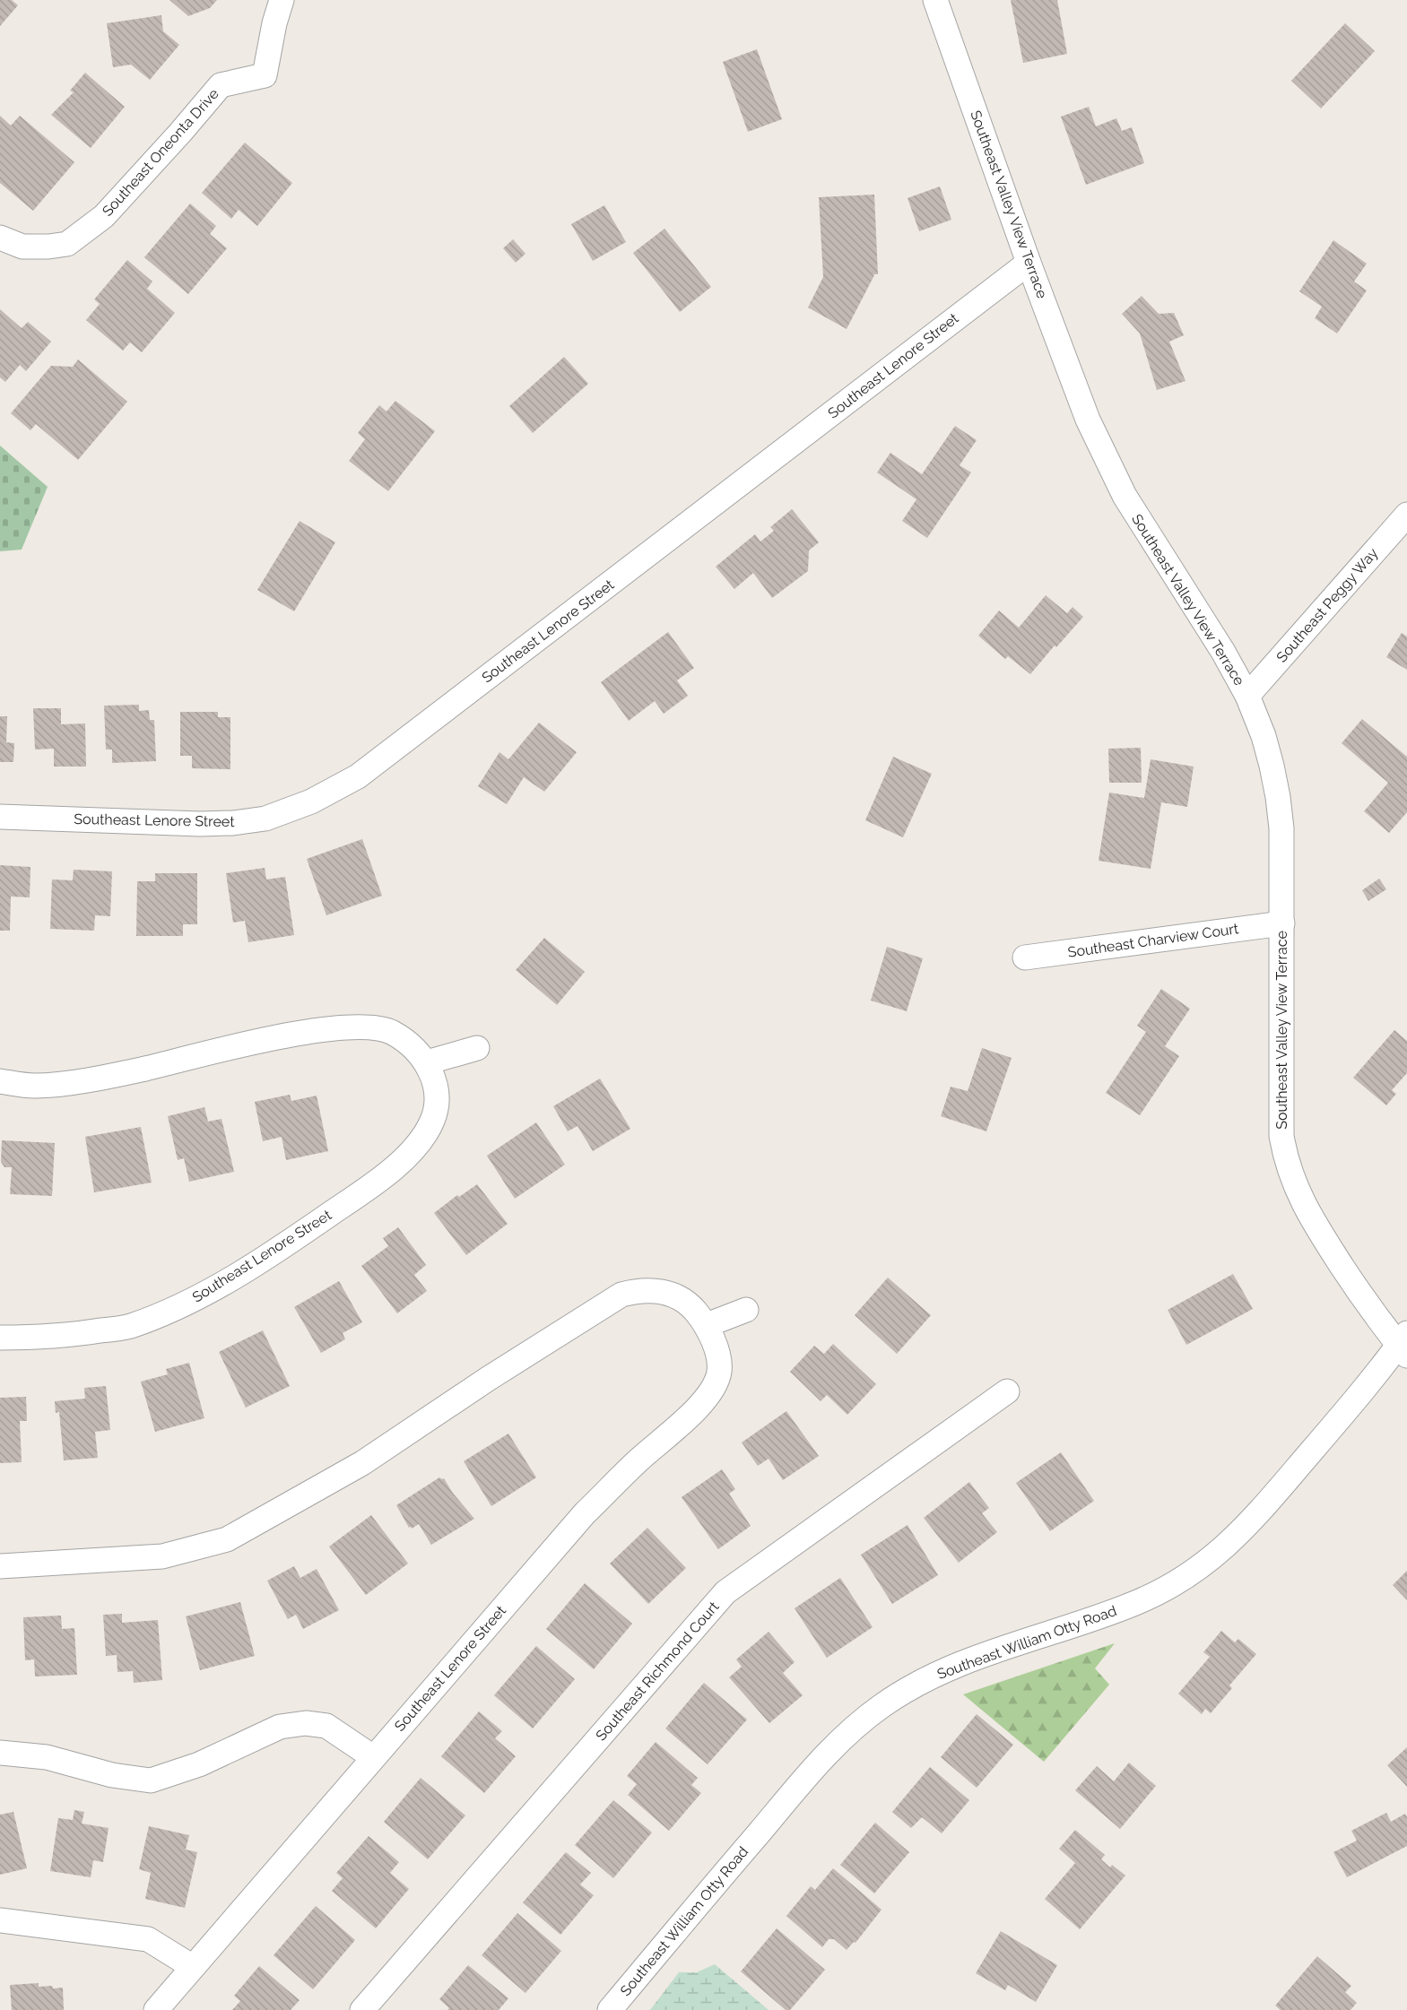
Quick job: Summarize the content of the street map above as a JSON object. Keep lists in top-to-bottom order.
{
  "streets": {
    "street": [
      "Southeast Oneonta Drive",
      "Southeast Valley View Terrace",
      "Southeast Lenore Street",
      "Southeast Peggy Way",
      "Southeast Charview Court",
      "Southeast William Otty Road",
      "Southeast Richmond Court"
    ]
  },
  "crossings": [
    ["Southeast Valley View Terrace", "Southeast Lenore Street"],
    ["Southeast Valley View Terrace", "Southeast Peggy Way"],
    ["Southeast Valley View Terrace", "Southeast Charview Court"],
    ["Southeast Valley View Terrace", "Southeast William Otty Road"]
  ]
}
